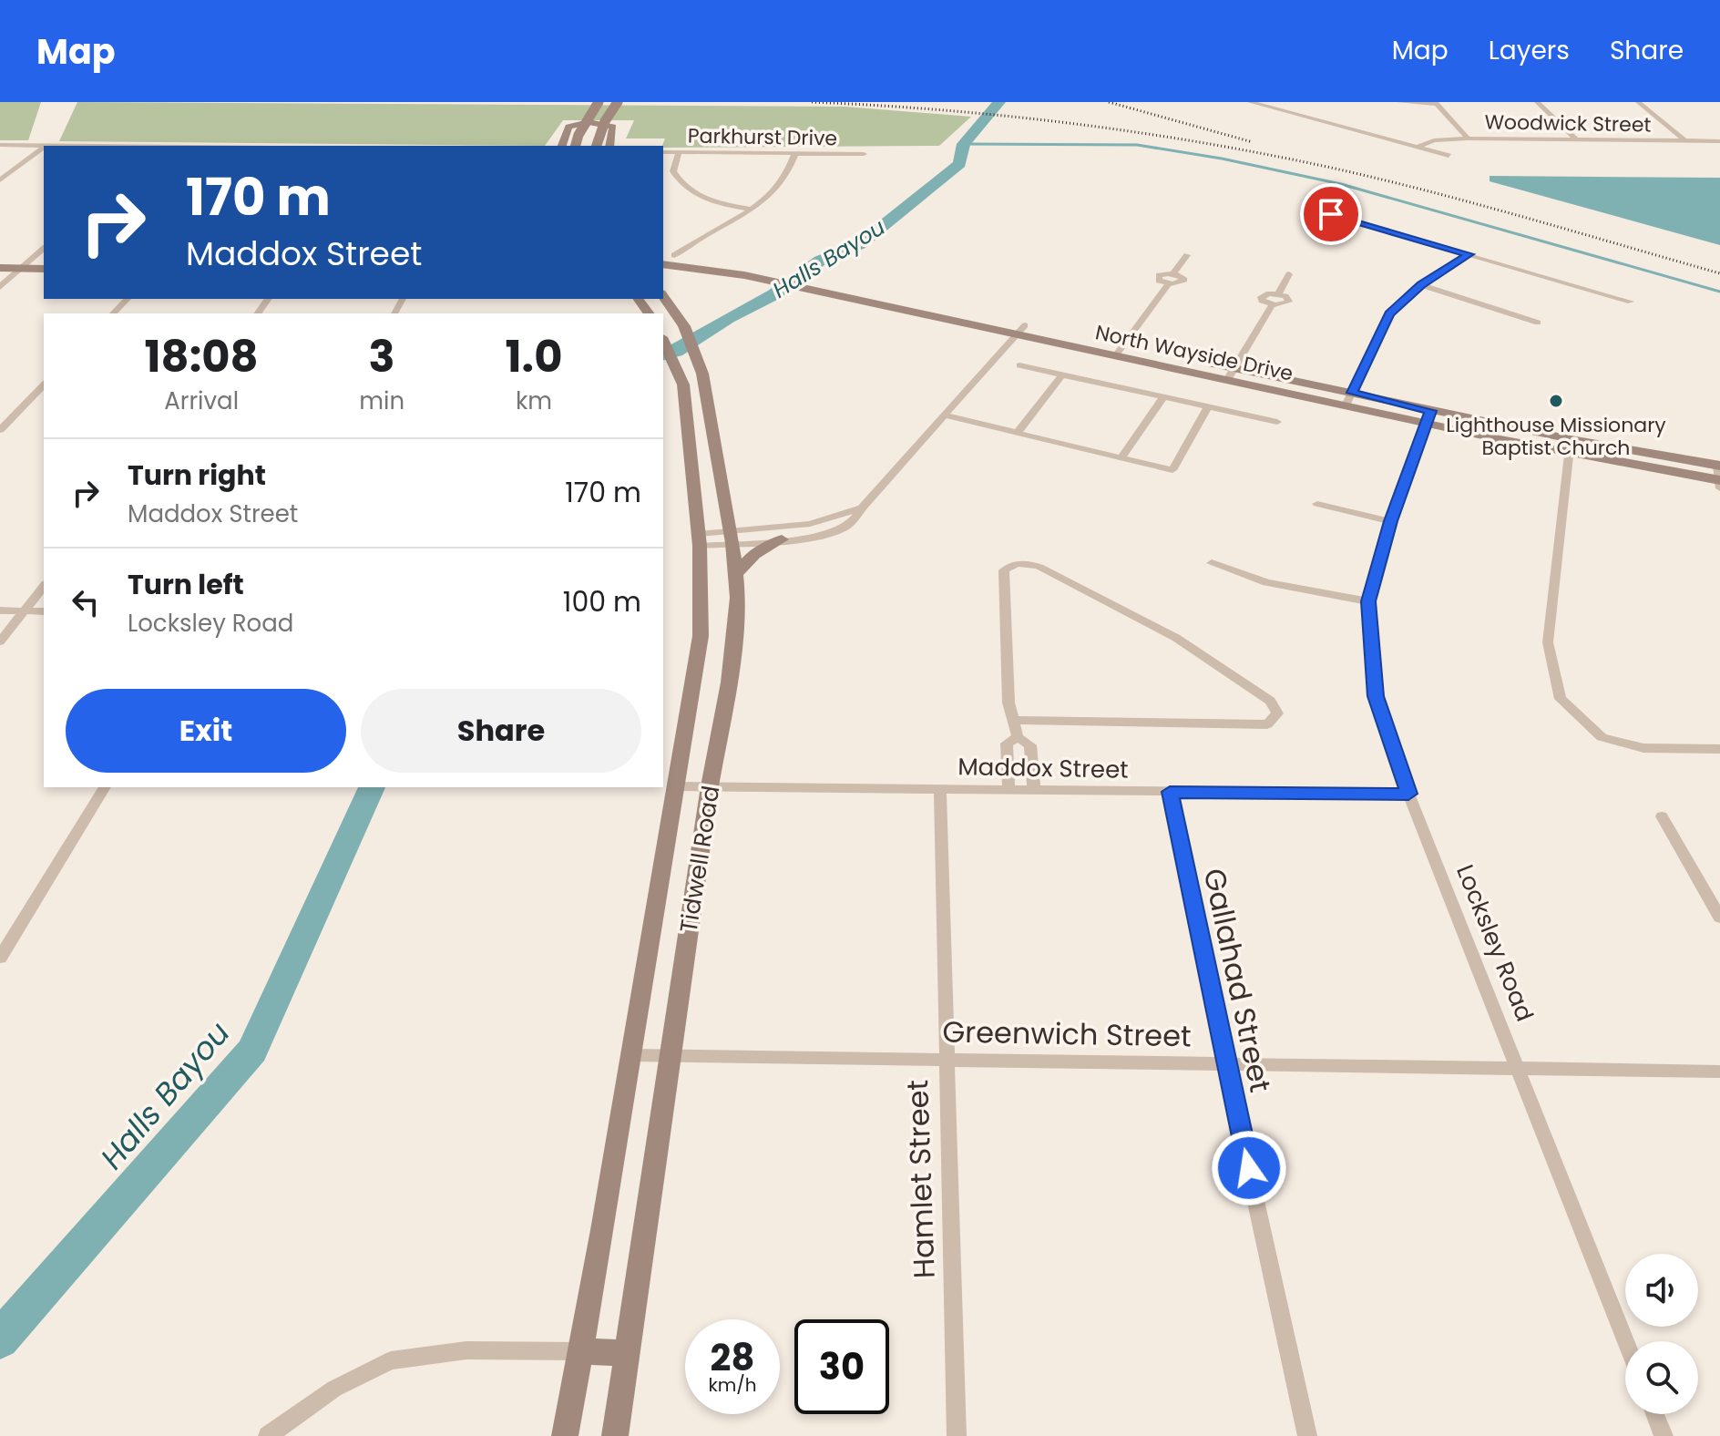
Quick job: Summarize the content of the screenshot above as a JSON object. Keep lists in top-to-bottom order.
{
  "streets": {
    "main road": ["North Wayside Drive", "Tidwell Road"],
    "street": [
      "Woodwick Street",
      "Parkhurst Drive",
      "Maddox Street",
      "Locksley Road",
      "Gallahad Street",
      "Greenwich Street",
      "Hamlet Street"
    ]
  },
  "crossings": [
    ["North Wayside Drive", "Locksley Road"],
    ["Maddox Street", "Tidwell Road"],
    ["Maddox Street", "Locksley Road"],
    ["Maddox Street", "Gallahad Street"],
    ["Maddox Street", "Hamlet Street"],
    ["Tidwell Road", "Greenwich Street"],
    ["Locksley Road", "Greenwich Street"],
    ["Gallahad Street", "Greenwich Street"],
    ["Greenwich Street", "Hamlet Street"]
  ],
  "water": ["Halls Bayou"],
  "places": ["Lighthouse Missionary Baptist Church"],
  "page": {
    "header": "Map",
    "nav": ["Map", "Layers", "Share"],
    "turn": ["170 m", "Maddox Street"],
    "eta": [
      "18:08",
      "Arrival",
      "3",
      "min",
      "1.0",
      "km"
    ],
    "list": [
      {
        "name": "Turn right",
        "note": "Maddox Street",
        "value": "170 m"
      },
      {
        "name": "Turn left",
        "note": "Locksley Road",
        "value": "100 m"
      }
    ],
    "buttons": ["Exit", "Share"],
    "speed": "28 km/h",
    "limit": "30"
  }
}
